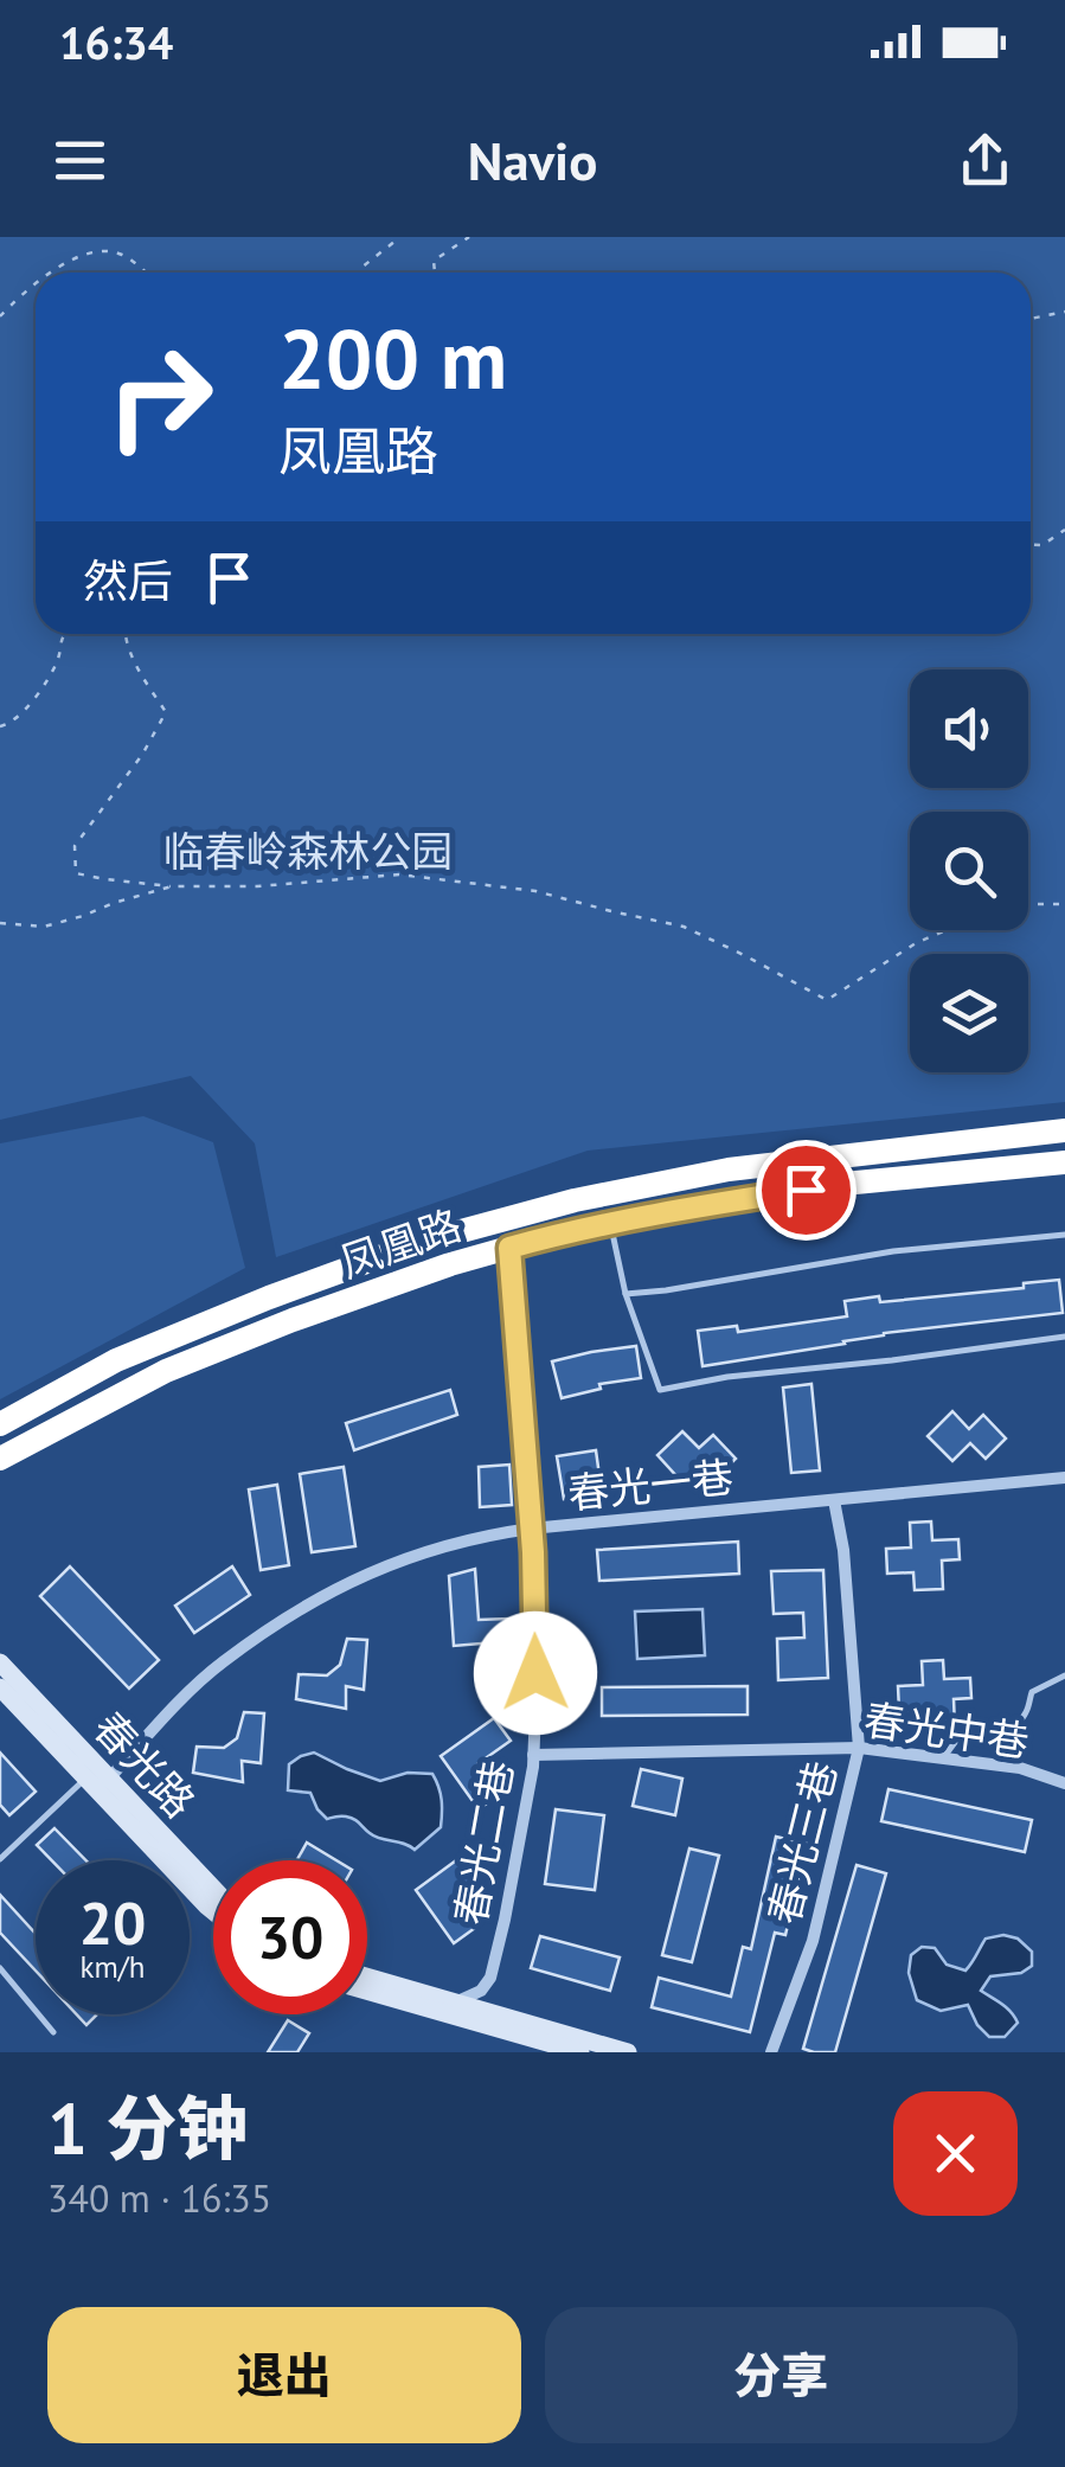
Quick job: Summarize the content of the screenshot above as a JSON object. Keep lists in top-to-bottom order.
{
  "streets": {
    "highway": ["凤凰路"],
    "main road": ["春光路"],
    "street": [
      "春光一巷",
      "春光中巷",
      "春光二巷",
      "春光三巷"
    ]
  },
  "crossings": [
    ["凤凰路", "春光二巷"],
    ["春光一巷", "春光路"],
    ["春光一巷", "春光二巷"],
    ["春光一巷", "春光三巷"],
    ["春光中巷", "春光二巷"],
    ["春光中巷", "春光三巷"]
  ],
  "parks": ["临春岭森林公园"],
  "page": {
    "status": "16:34",
    "header": "Navio",
    "turn": ["200 m", "凤凰路"],
    "then": "然后",
    "speed": "20 km/h",
    "limit": "30",
    "heading": ["1 分钟", "340 m · 16:35"],
    "buttons": ["退出", "分享"]
  }
}
